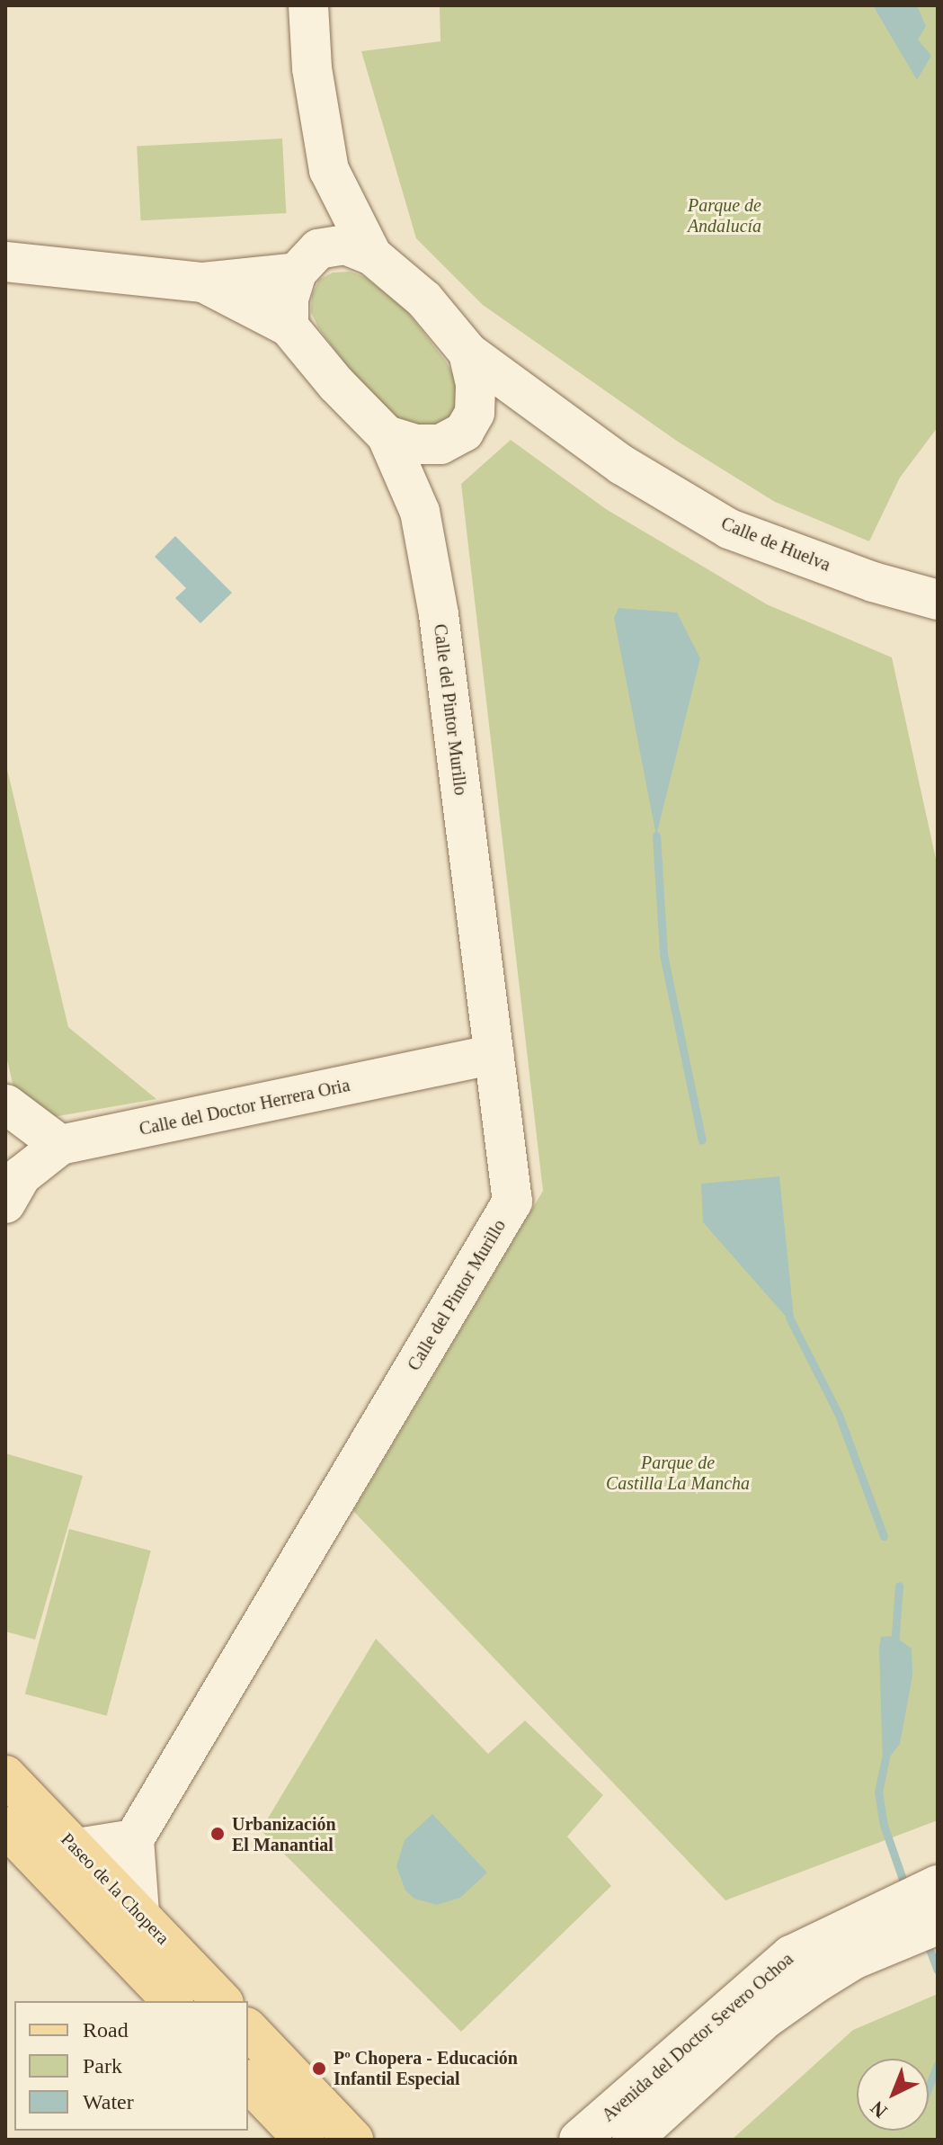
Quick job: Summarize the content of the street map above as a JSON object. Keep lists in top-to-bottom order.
{
  "streets": {
    "main road": ["Paseo de la Chopera"],
    "street": [
      "Calle de Huelva",
      "Calle del Pintor Murillo",
      "Calle del Doctor Herrera Oria",
      "Avenida del Doctor Severo Ochoa"
    ]
  },
  "crossings": [
    ["Calle del Pintor Murillo", "Calle del Doctor Herrera Oria"]
  ],
  "parks": ["Parque de Andalucía", "Parque de Castilla La Mancha"],
  "places": ["Urbanización El Manantial", "Pº Chopera - Educación Infantil Especial"],
  "legend": ["Road", "Park", "Water"],
  "north": "bottom left"
}
